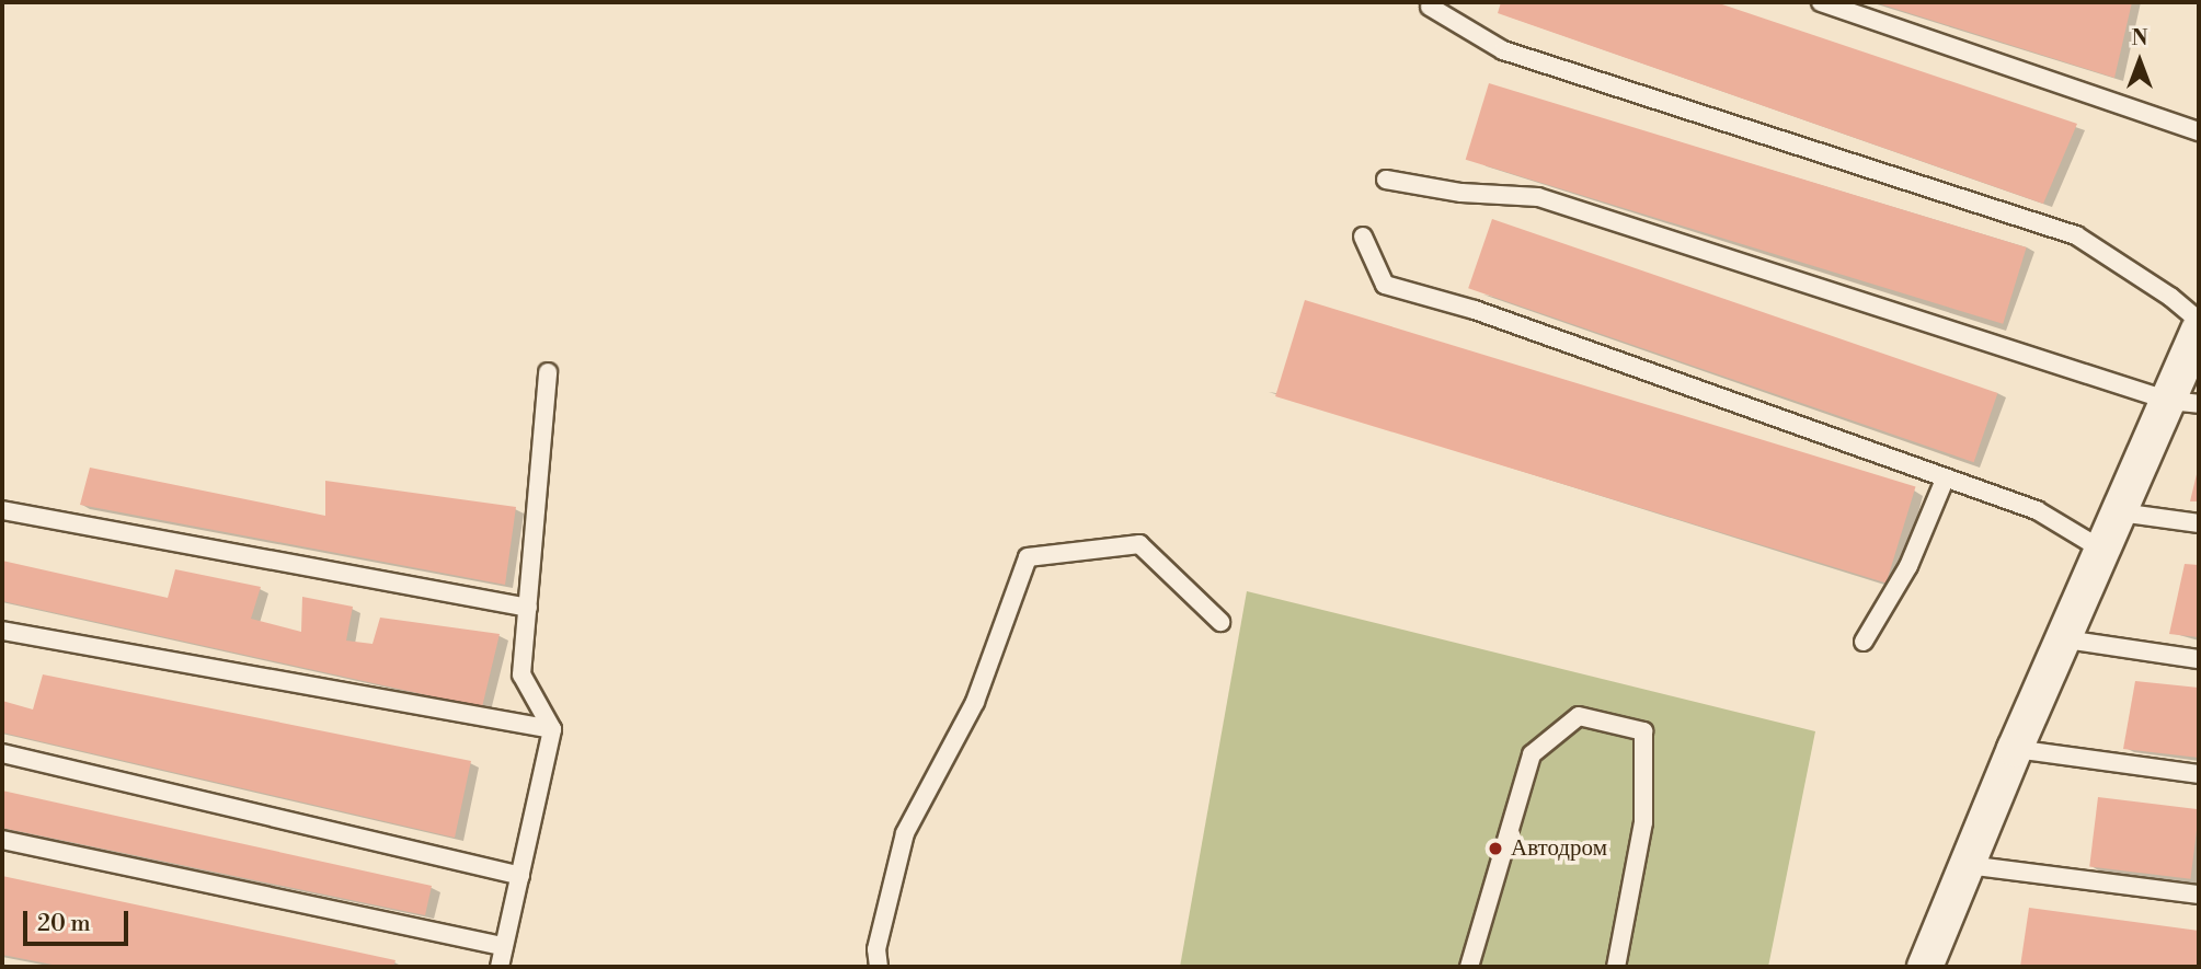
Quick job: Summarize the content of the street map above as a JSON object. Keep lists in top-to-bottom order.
{
  "places": ["Автодром"],
  "scale_bar": "20 m",
  "north": "top"
}
